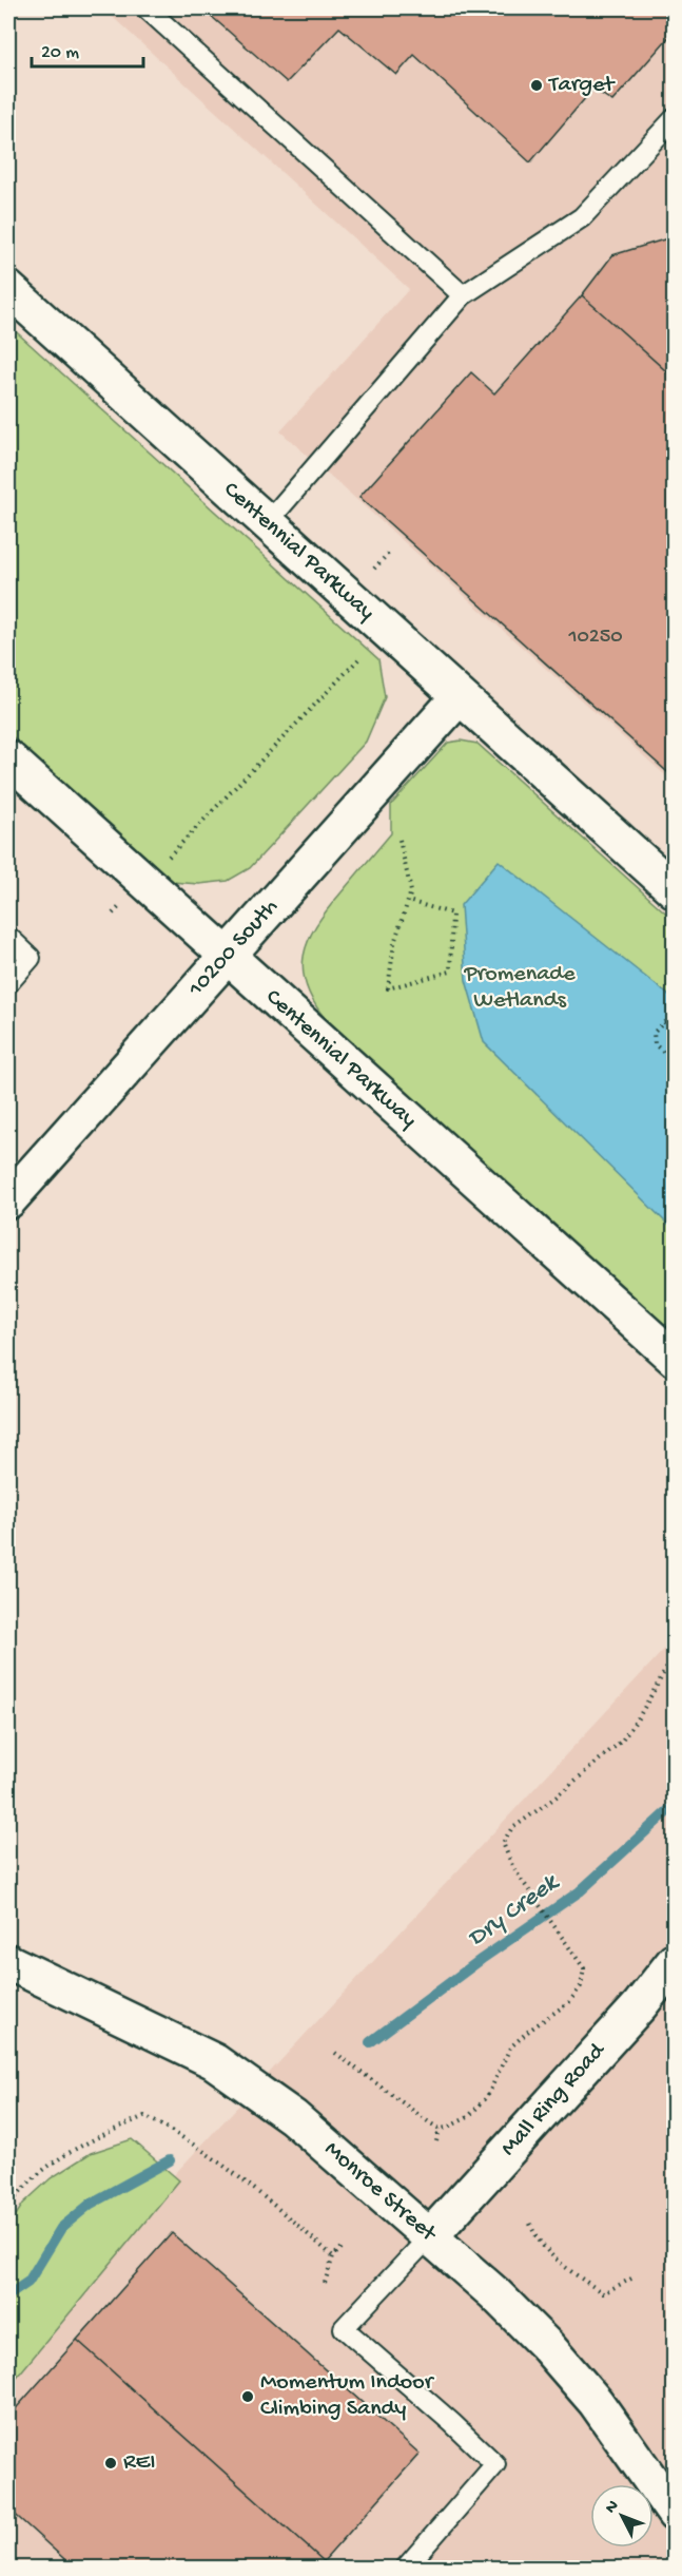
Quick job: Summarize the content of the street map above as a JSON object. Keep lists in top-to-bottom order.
{
  "streets": {
    "street": [
      "Centennial Parkway",
      "10200 South",
      "Mall Ring Road",
      "Monroe Street"
    ]
  },
  "crossings": [
    ["Centennial Parkway", "10200 South"],
    ["Mall Ring Road", "Monroe Street"]
  ],
  "water": ["Dry Creek"],
  "parks": ["Promenade Wetlands"],
  "places": ["Target", "Momentum Indoor Climbing Sandy", "REI"],
  "house_numbers": ["10250"],
  "scale_bar": "20 m",
  "north": "top left"
}
